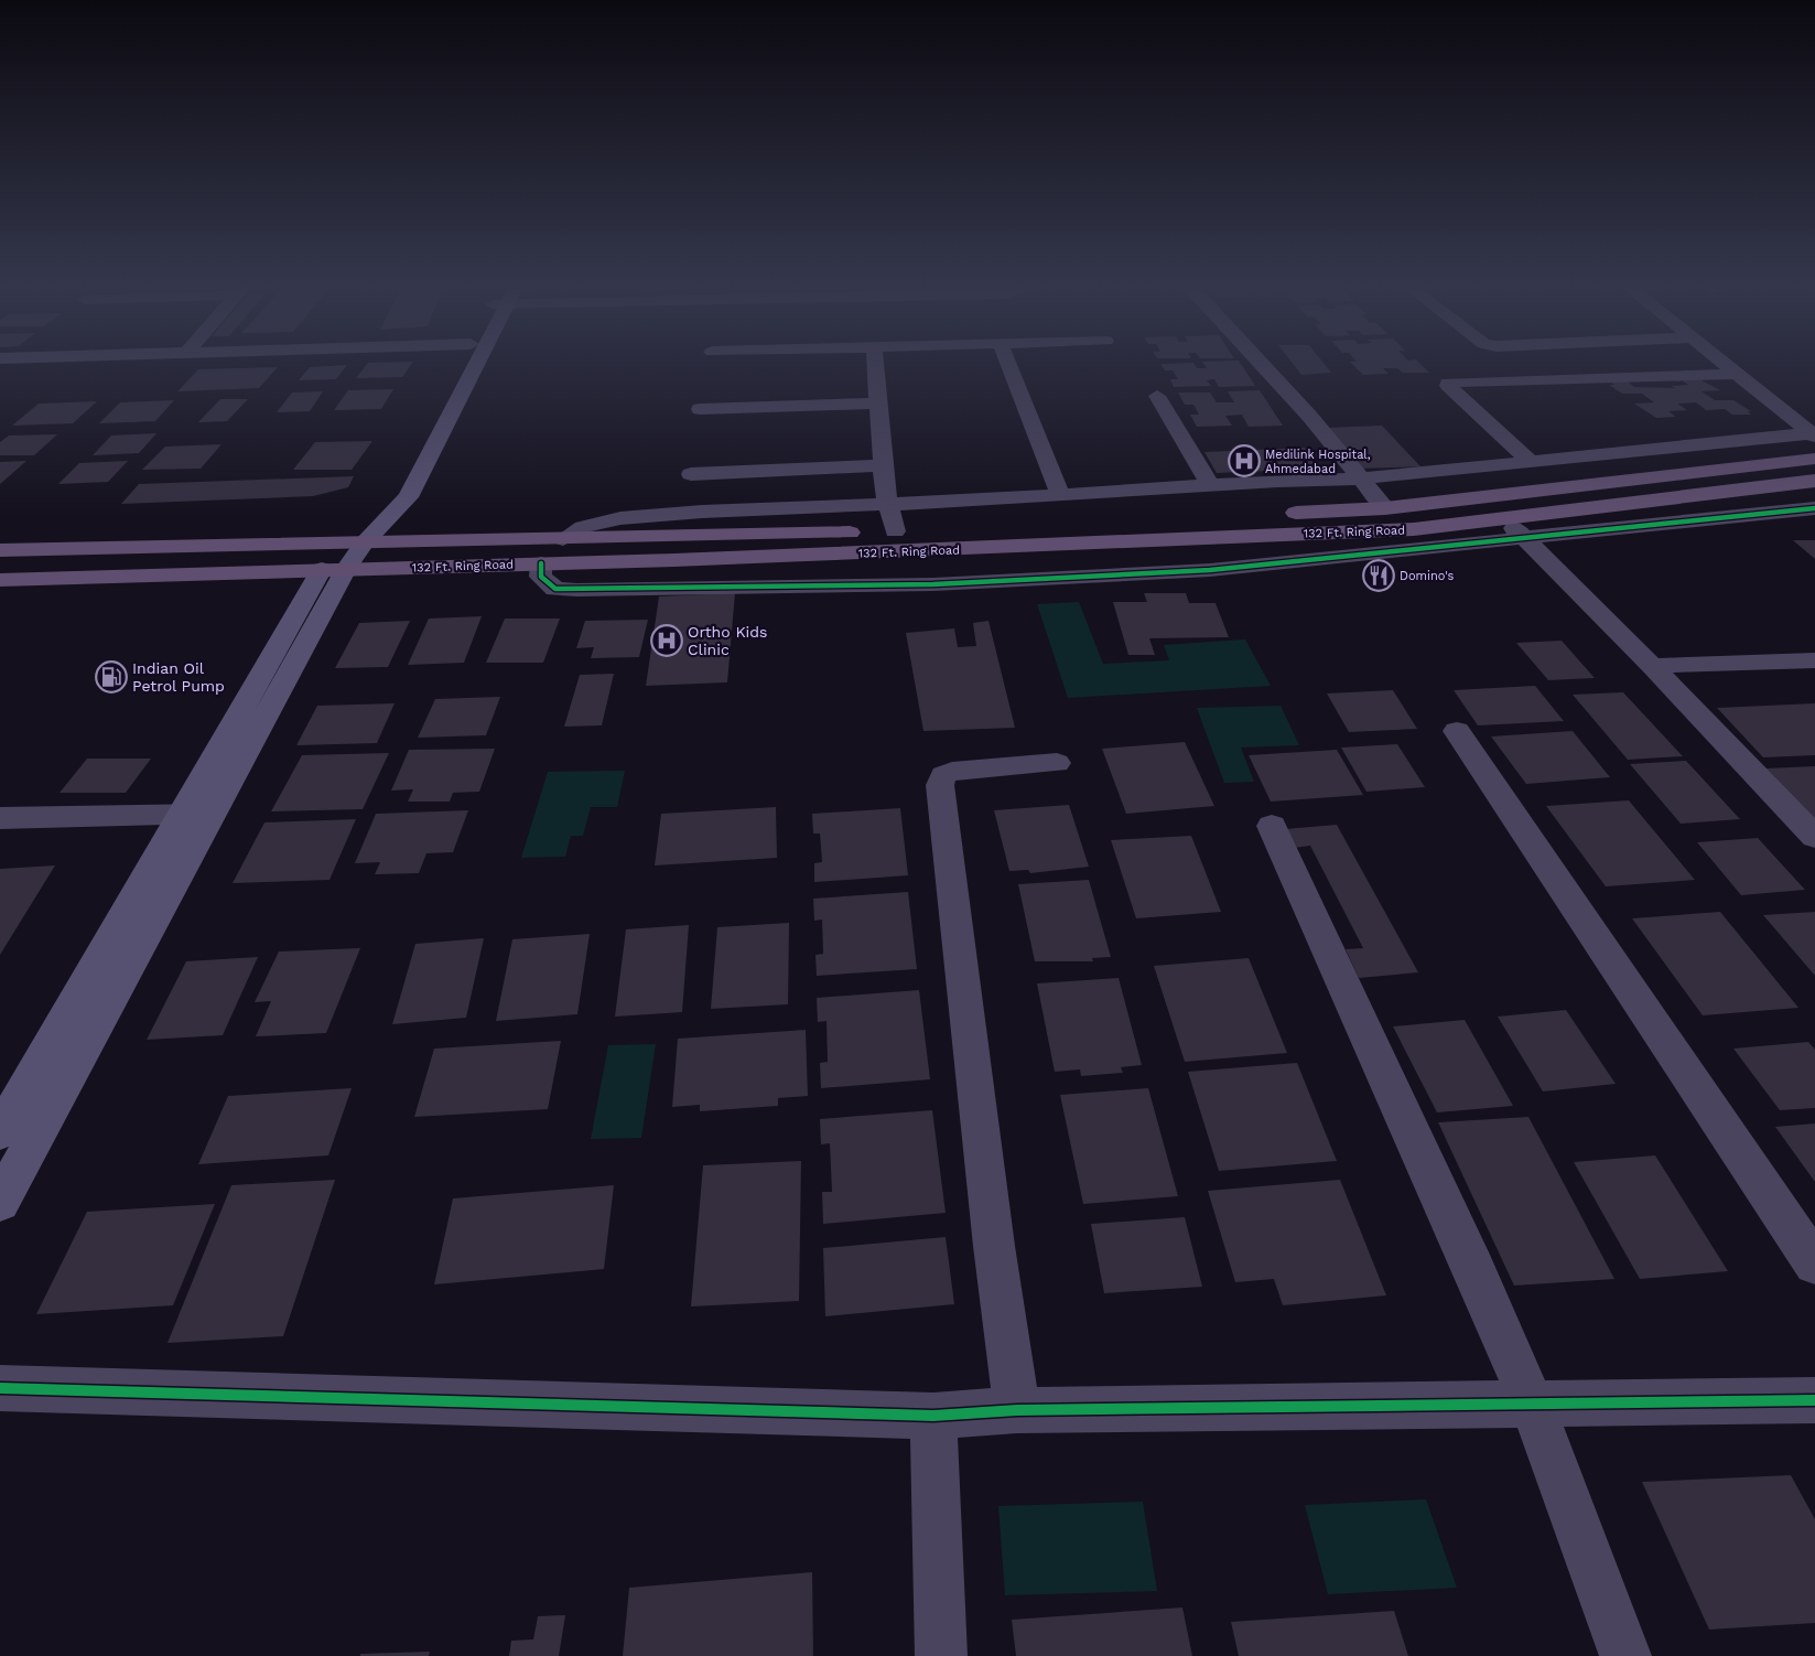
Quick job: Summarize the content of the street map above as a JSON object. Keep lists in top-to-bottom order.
{
  "streets": {
    "main road": ["132 Ft. Ring Road"]
  },
  "places": {
    "hospital": ["Medilink Hospital, Ahmedabad", "Ortho Kids Clinic"],
    "restaurant": ["Domino's"],
    "fuel station": ["Indian Oil Petrol Pump"]
  }
}
